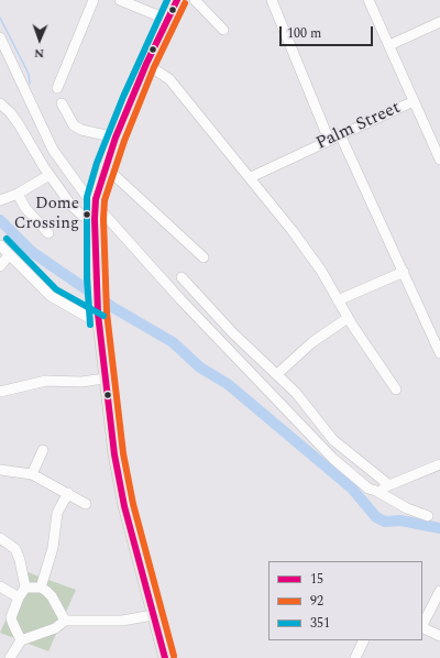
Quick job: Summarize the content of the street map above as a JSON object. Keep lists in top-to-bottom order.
{
  "streets": {
    "street": ["Palm Street"]
  },
  "places": ["Dome Crossing"],
  "lines": ["transit line 15", "transit line 351", "transit line 92"],
  "legend": ["15", "92", "351"],
  "scale_bar": "100 m",
  "north": "bottom"
}
